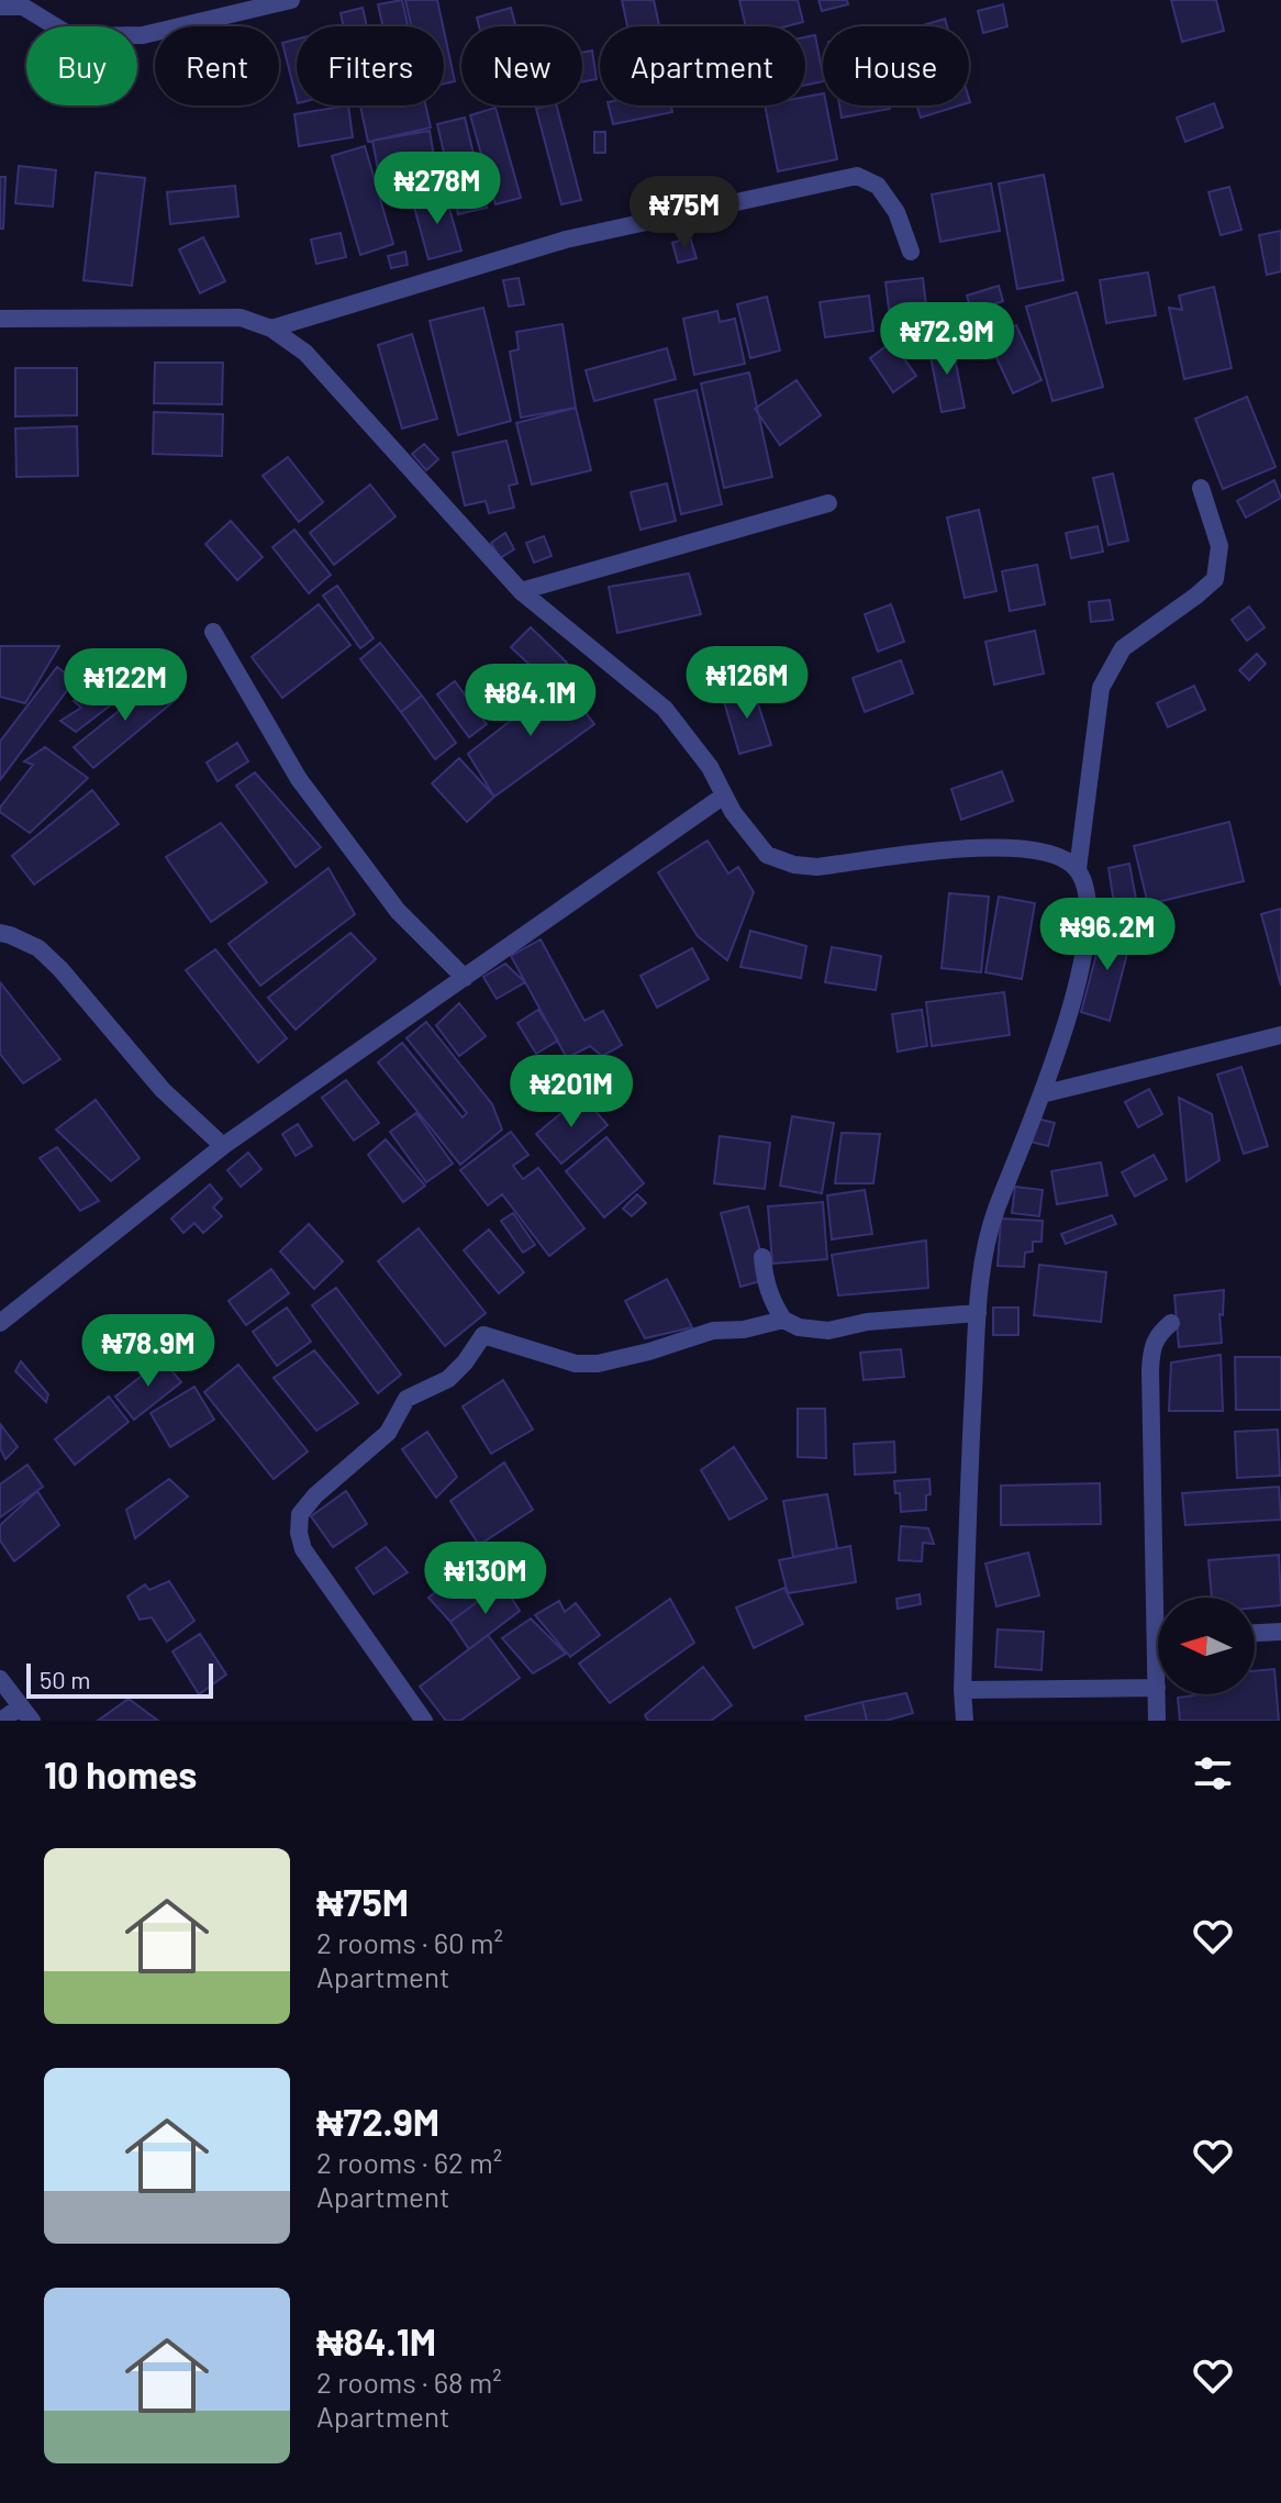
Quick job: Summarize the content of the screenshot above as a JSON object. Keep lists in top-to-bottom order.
{
  "scale_bar": "50 m",
  "north": "left",
  "page": {
    "chip": [
      "Buy",
      "Rent",
      "Filters",
      "New",
      "Apartment",
      "House"
    ],
    "price": [
      "₦278M",
      "₦75M",
      "₦72.9M",
      "₦126M",
      "₦122M",
      "₦84.1M",
      "₦96.2M",
      "₦201M",
      "₦78.9M",
      "₦130M"
    ],
    "scale": "50 m",
    "heading": "10 homes",
    "list": [
      {
        "name": "₦75M",
        "note": "2 rooms · 60 m² · Apartment"
      },
      {
        "name": "₦72.9M",
        "note": "2 rooms · 62 m² · Apartment"
      },
      {
        "name": "₦84.1M",
        "note": "2 rooms · 68 m² · Apartment"
      }
    ]
  }
}
